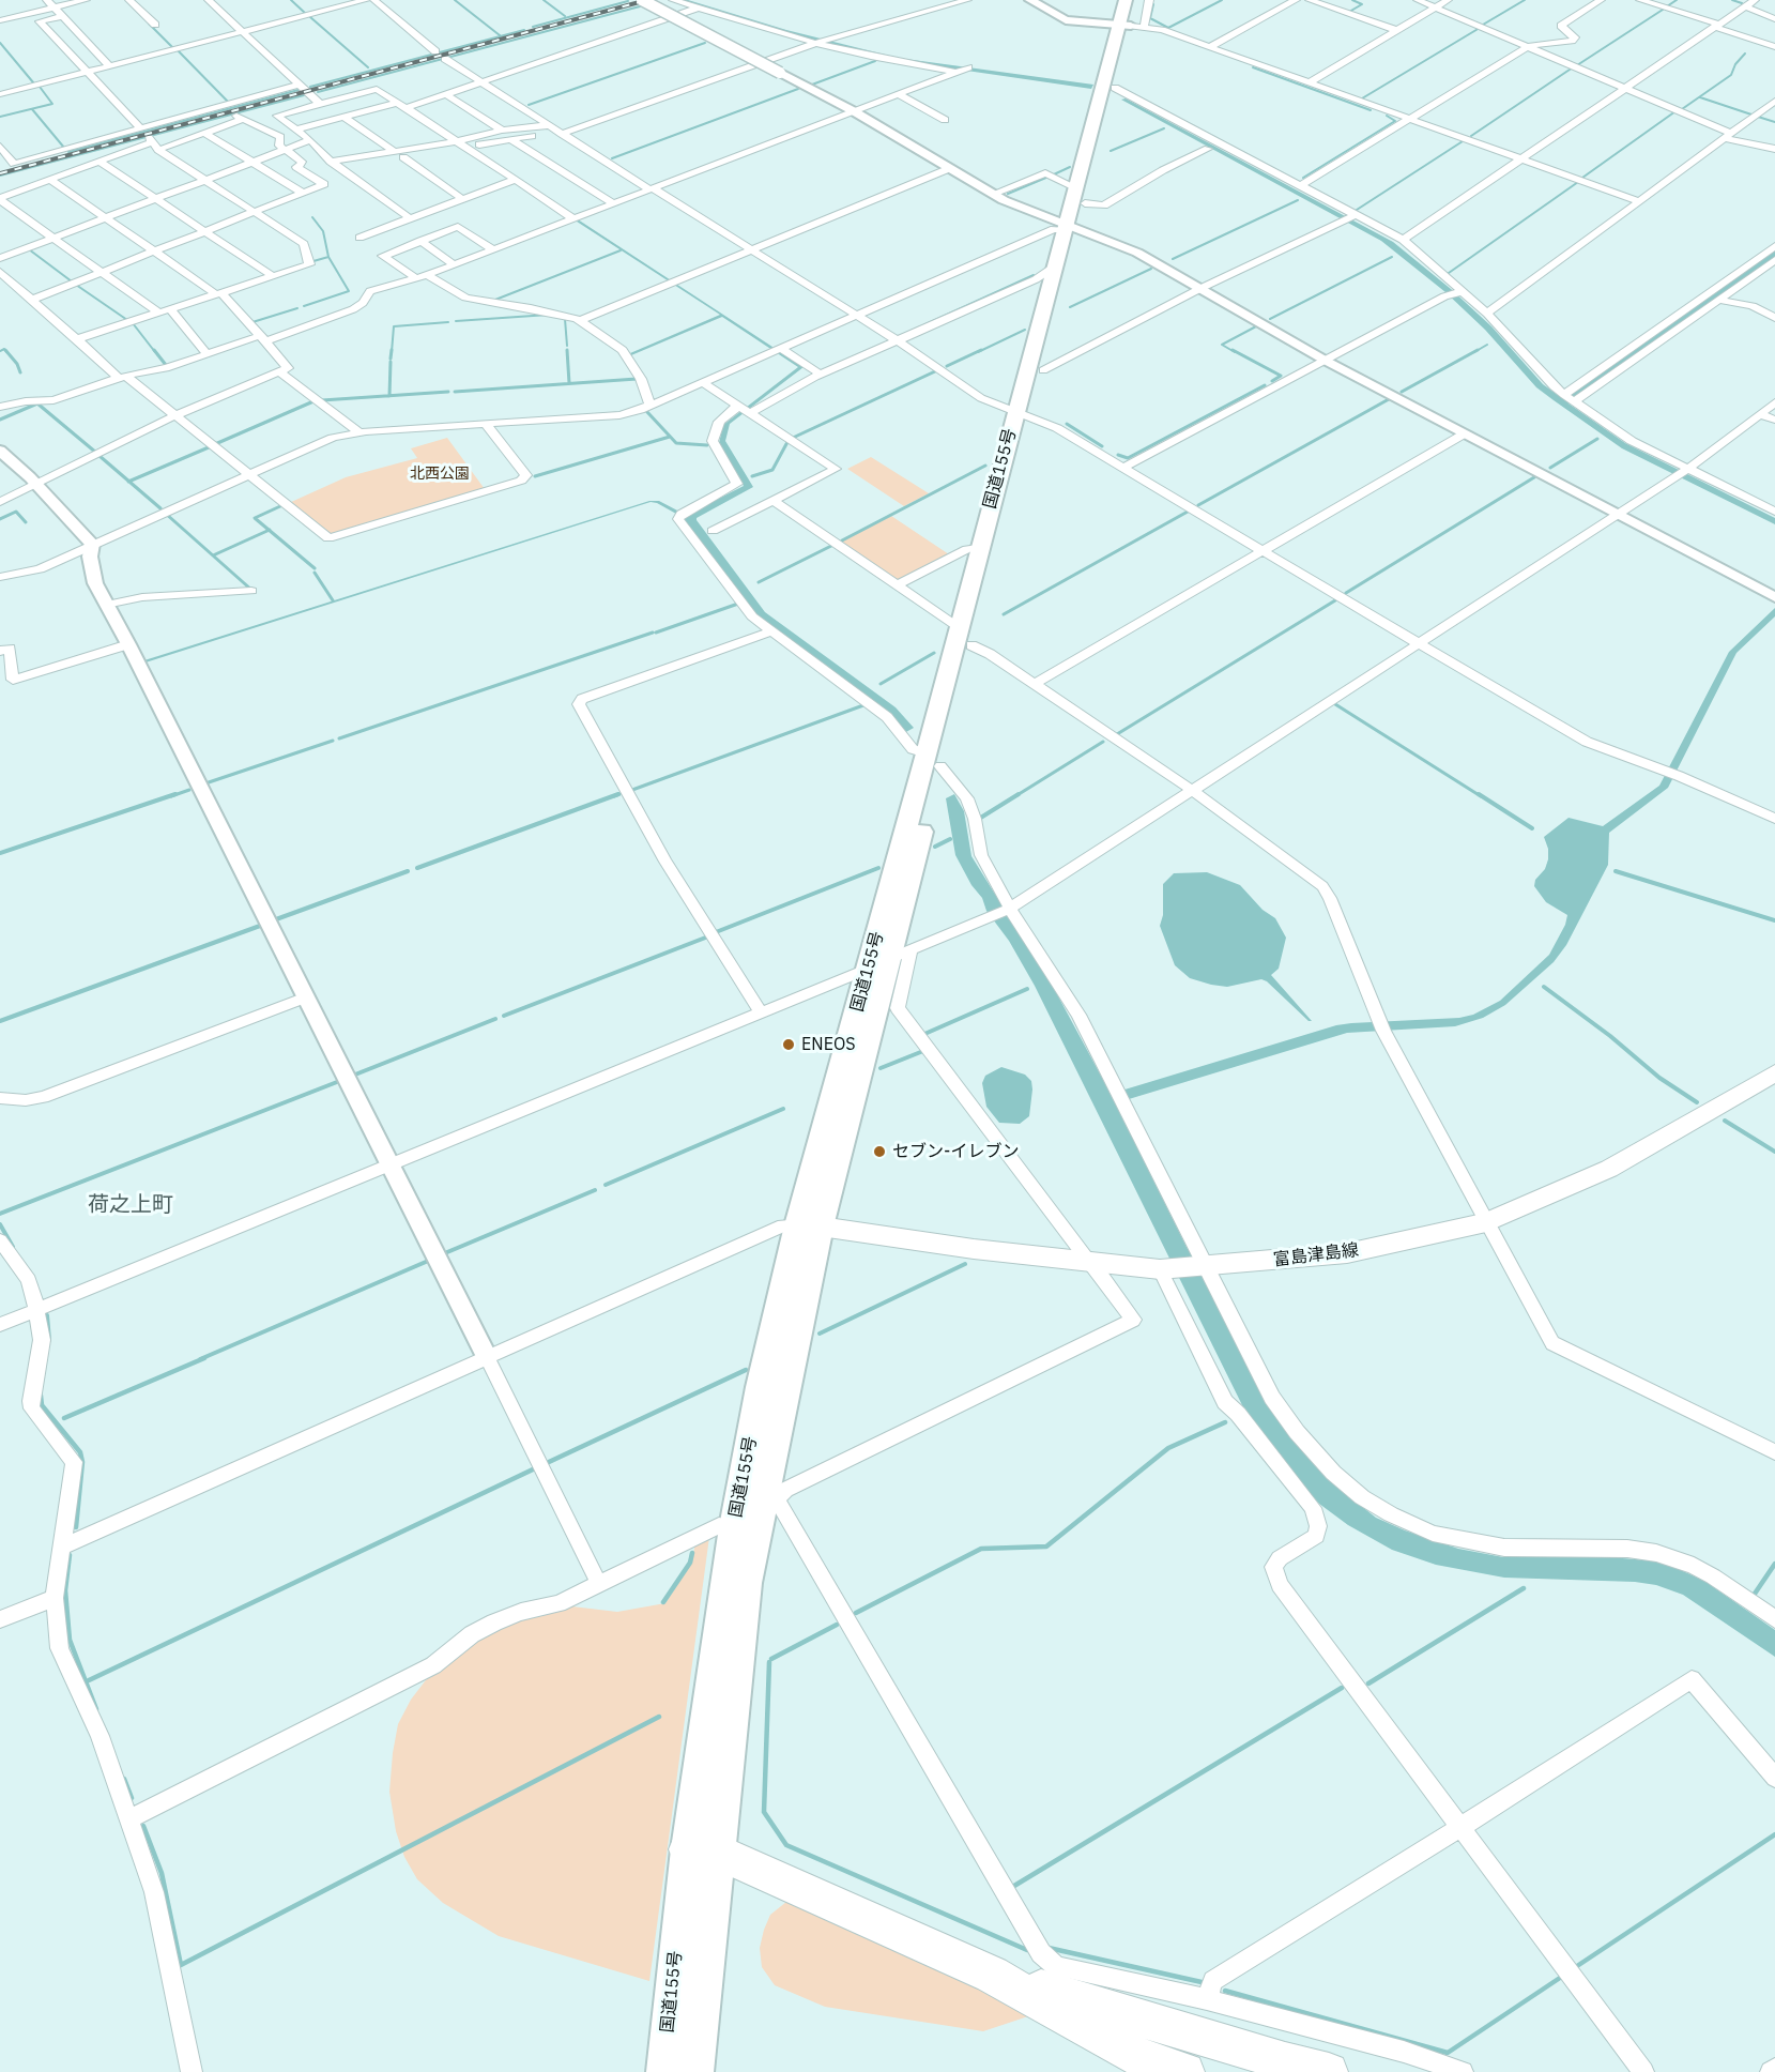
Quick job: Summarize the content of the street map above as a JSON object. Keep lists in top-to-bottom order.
{
  "streets": {
    "highway": ["国道155号"],
    "main road": ["富島津島線"]
  },
  "crossings": [
    ["国道155号", "富島津島線"]
  ],
  "districts": ["荷之上町"],
  "parks": ["北西公園"],
  "places": ["ENEOS", "セブン-イレブン"]
}
